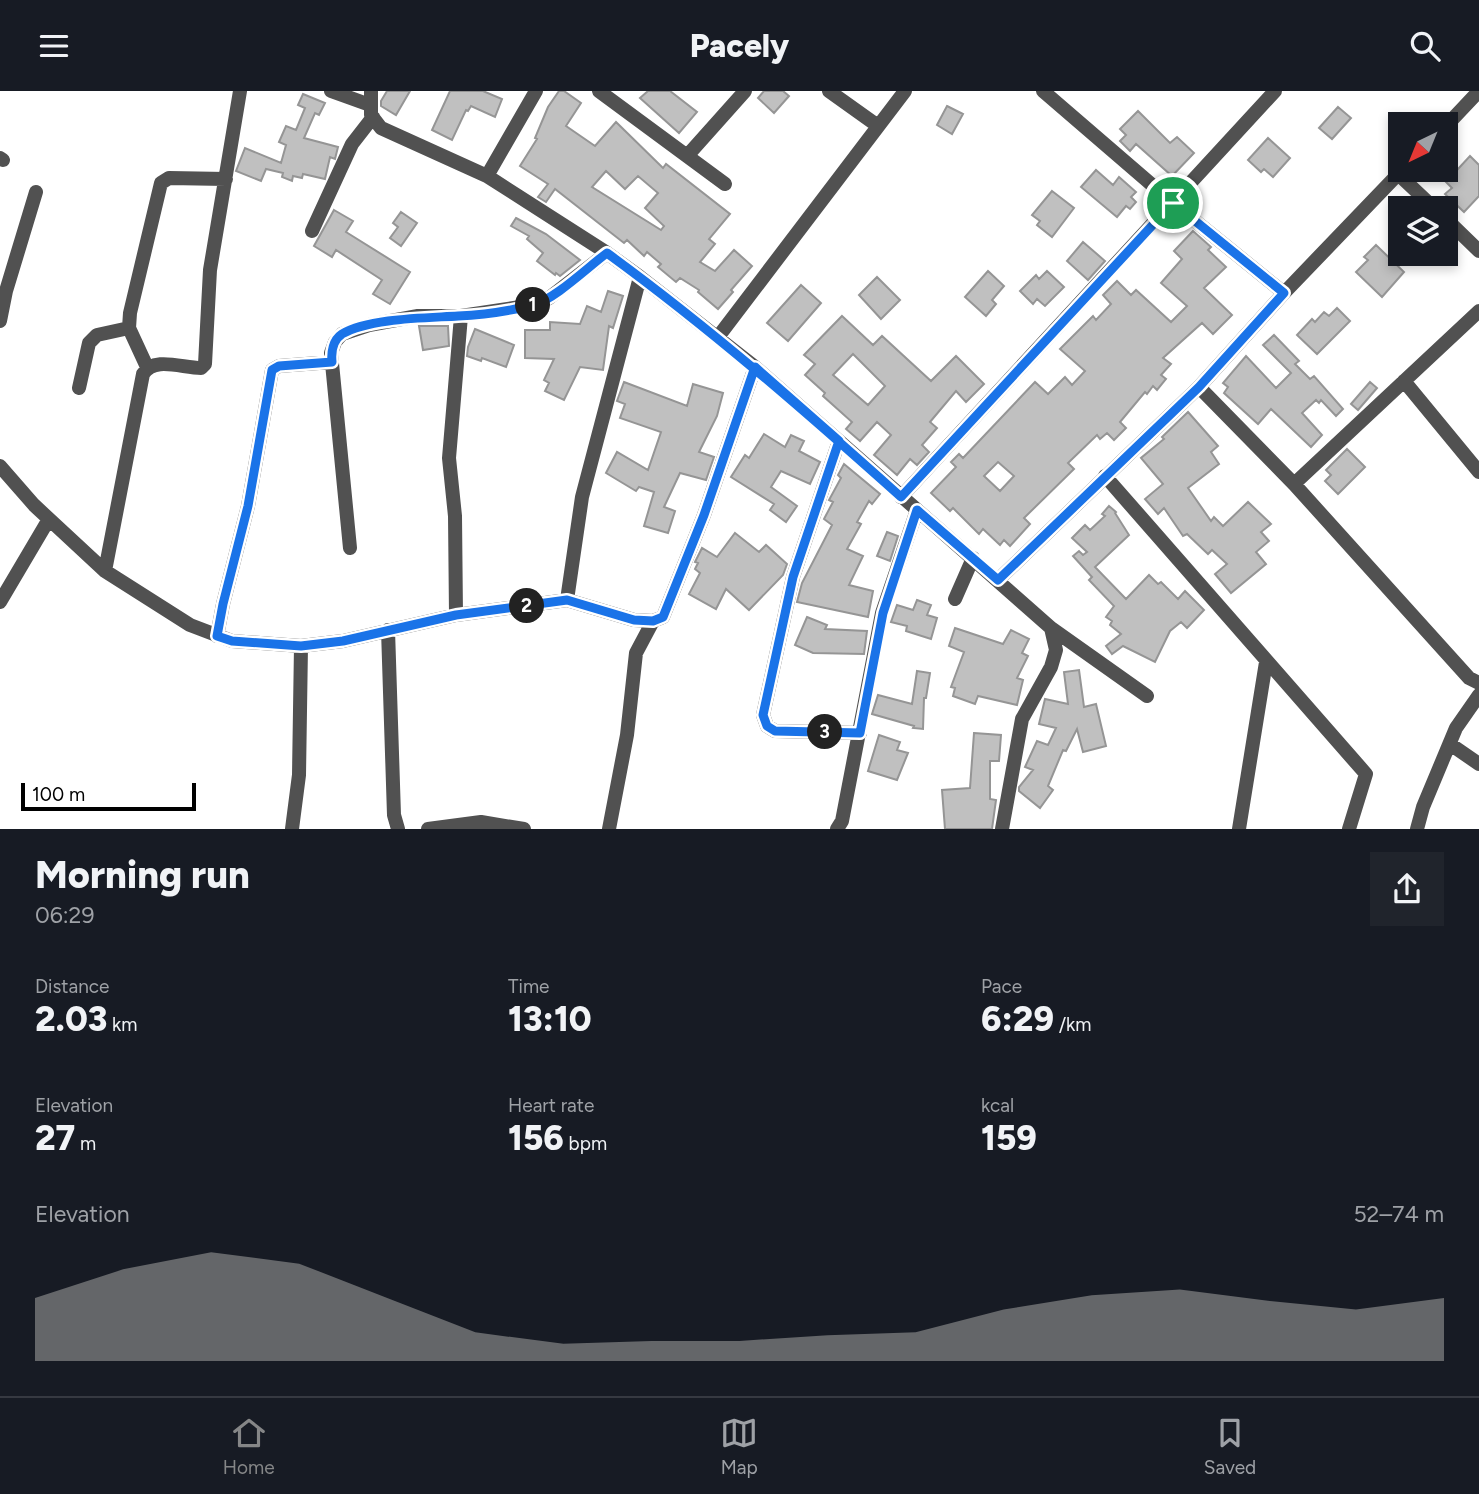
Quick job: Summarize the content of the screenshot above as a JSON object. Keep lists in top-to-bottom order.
{
  "scale_bar": "100 m",
  "north": "bottom left",
  "page": {
    "header": "Pacely",
    "pins": ["1", "2", "3"],
    "scale": "100 m",
    "heading": ["Morning run", "06:29"],
    "stats": [
      ["Distance", "2.03 km"],
      ["Time", "13:10"],
      ["Pace", "6:29 /km"],
      ["Elevation", "27 m"],
      ["Heart rate", "156 bpm"],
      ["kcal", "159"]
    ],
    "chart": ["Elevation", "52–74 m"],
    "tabs": ["Home", "Map", "Saved"]
  }
}
